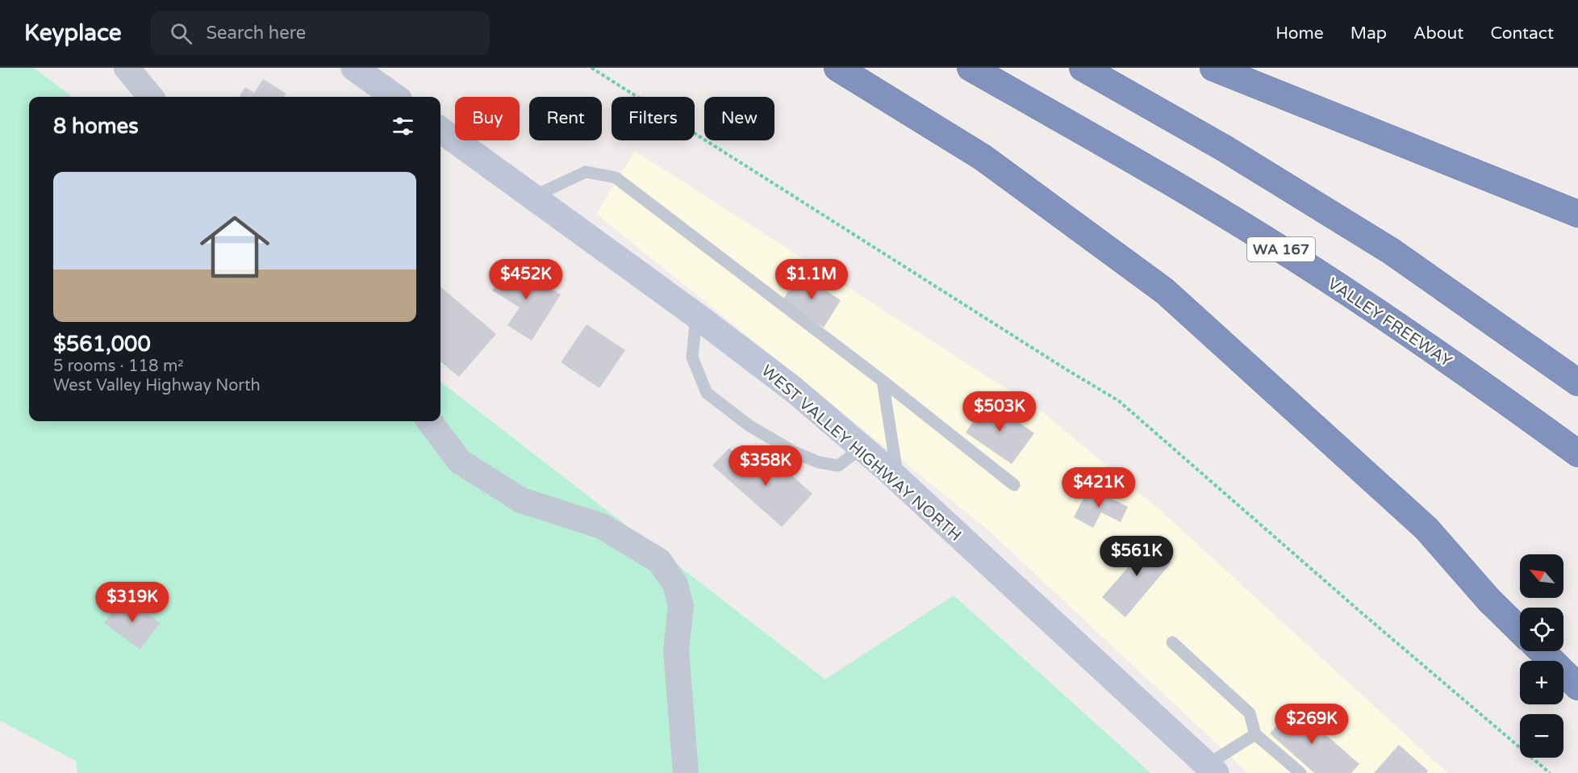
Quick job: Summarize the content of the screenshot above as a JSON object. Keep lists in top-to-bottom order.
{
  "streets": {
    "highway": ["WA 167", "VALLEY FREEWAY"],
    "main road": ["WEST VALLEY HIGHWAY NORTH"]
  },
  "north": "top left",
  "page": {
    "header": "Keyplace",
    "search": "Search here",
    "nav": [
      "Home",
      "Map",
      "About",
      "Contact"
    ],
    "chip": [
      "Buy",
      "Rent",
      "Filters",
      "New"
    ],
    "heading": "8 homes",
    "list": [
      {
        "name": "$561,000",
        "note": "5 rooms · 118 m² · West Valley Highway North"
      }
    ],
    "price": [
      "$452K",
      "$1.1M",
      "$503K",
      "$358K",
      "$421K",
      "$561K",
      "$319K",
      "$269K"
    ],
    "map_buttons": ["+", "−"]
  }
}
